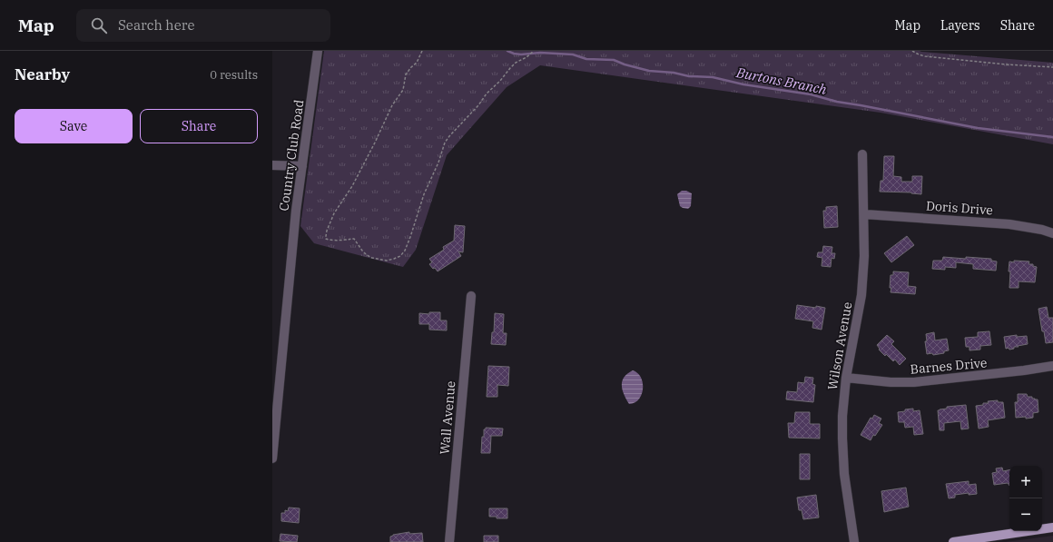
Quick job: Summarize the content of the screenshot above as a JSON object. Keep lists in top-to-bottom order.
{
  "streets": {
    "street": [
      "Country Club Road",
      "Doris Drive",
      "Wilson Avenue",
      "Barnes Drive",
      "Wall Avenue"
    ]
  },
  "crossings": [
    ["Doris Drive", "Wilson Avenue"],
    ["Wilson Avenue", "Barnes Drive"]
  ],
  "water": ["Burtons Branch"],
  "page": {
    "header": "Map",
    "search": "Search here",
    "nav": ["Map", "Layers", "Share"],
    "heading": ["Nearby", "0 results"],
    "buttons": ["Save", "Share"],
    "map_buttons": ["+", "−"]
  }
}
